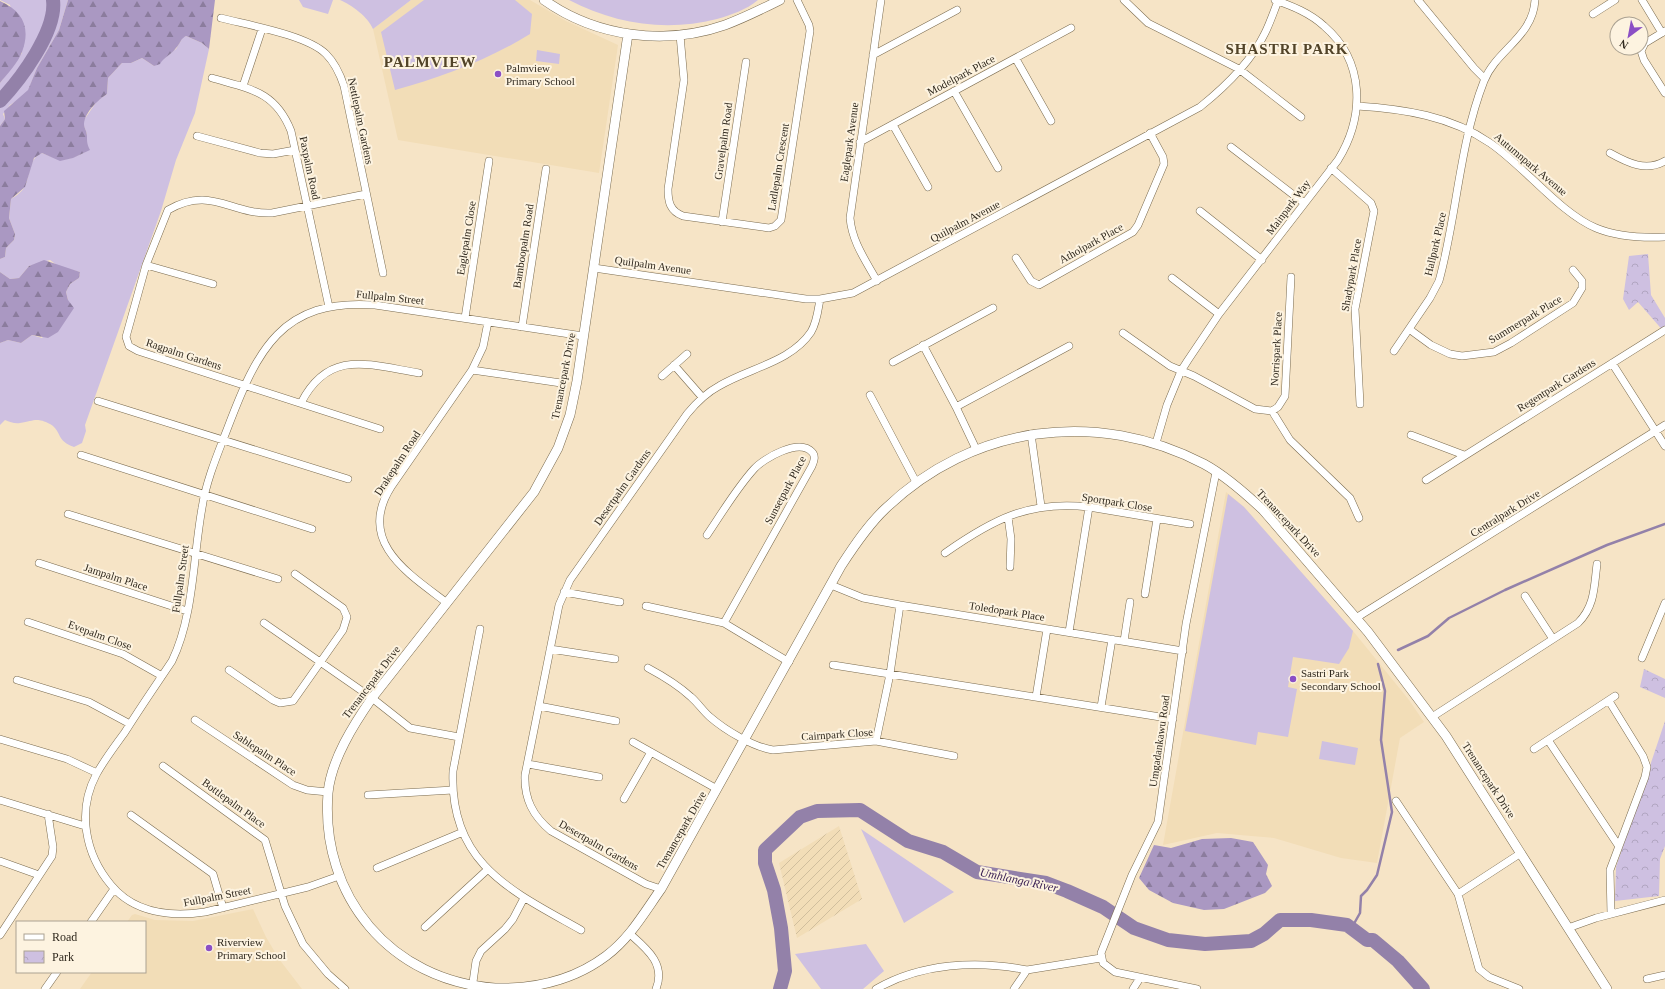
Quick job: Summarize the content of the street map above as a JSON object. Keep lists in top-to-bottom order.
{
  "streets": {
    "street": [
      "Modelpark Place",
      "Nettlepalm Gardens",
      "Gravelpalm Road",
      "Eaglepark Avenue",
      "Autumnpark Avenue",
      "Ladlepalm Crescent",
      "Paxpalm Road",
      "Mainpark Way",
      "Quilpalm Avenue",
      "Eaglepalm Close",
      "Atholpark Place",
      "Hallpark Place",
      "Bamboopalm Road",
      "Shadypark Place",
      "Fullpalm Street",
      "Summerpark Place",
      "Norrispark Place",
      "Ragpalm Gardens",
      "Trenancepark Drive",
      "Regentpark Gardens",
      "Drakepalm Road",
      "Desertpalm Gardens",
      "Sunsetpark Place",
      "Sportpark Close",
      "Centralpark Drive",
      "Jampalm Place",
      "Toledopark Place",
      "Evepalm Close",
      "Cairnpark Close",
      "Umgadankawu Road",
      "Sablepalm Place",
      "Bottlepalm Place"
    ]
  },
  "crossings": [
    ["Modelpark Place", "Eaglepark Avenue"],
    ["Gravelpalm Road", "Ladlepalm Crescent"],
    ["Eaglepark Avenue", "Quilpalm Avenue"],
    ["Autumnpark Avenue", "Mainpark Way"],
    ["Autumnpark Avenue", "Hallpark Place"],
    ["Paxpalm Road", "Fullpalm Street"],
    ["Paxpalm Road", "Ragpalm Gardens"],
    ["Mainpark Way", "Quilpalm Avenue"],
    ["Mainpark Way", "Shadypark Place"],
    ["Mainpark Way", "Trenancepark Drive"],
    ["Quilpalm Avenue", "Atholpark Place"],
    ["Quilpalm Avenue", "Trenancepark Drive"],
    ["Quilpalm Avenue", "Desertpalm Gardens"],
    ["Eaglepalm Close", "Fullpalm Street"],
    ["Hallpark Place", "Summerpark Place"],
    ["Bamboopalm Road", "Fullpalm Street"],
    ["Fullpalm Street", "Ragpalm Gardens"],
    ["Fullpalm Street", "Trenancepark Drive"],
    ["Fullpalm Street", "Drakepalm Road"],
    ["Fullpalm Street", "Jampalm Place"],
    ["Fullpalm Street", "Evepalm Close"],
    ["Fullpalm Street", "Bottlepalm Place"],
    ["Trenancepark Drive", "Drakepalm Road"],
    ["Trenancepark Drive", "Desertpalm Gardens"],
    ["Trenancepark Drive", "Centralpark Drive"],
    ["Trenancepark Drive", "Toledopark Place"],
    ["Trenancepark Drive", "Cairnpark Close"],
    ["Trenancepark Drive", "Umgadankawu Road"],
    ["Trenancepark Drive", "Sablepalm Place"],
    ["Regentpark Gardens", "Centralpark Drive"],
    ["Toledopark Place", "Umgadankawu Road"]
  ],
  "districts": ["SHASTRI PARK", "PALMVIEW"],
  "water": ["Umhlanga River"],
  "places": ["Palmview Primary School", "Sastri Park Secondary School", "Riverview Primary School"],
  "legend": ["Road", "Park"],
  "north": "bottom left"
}
